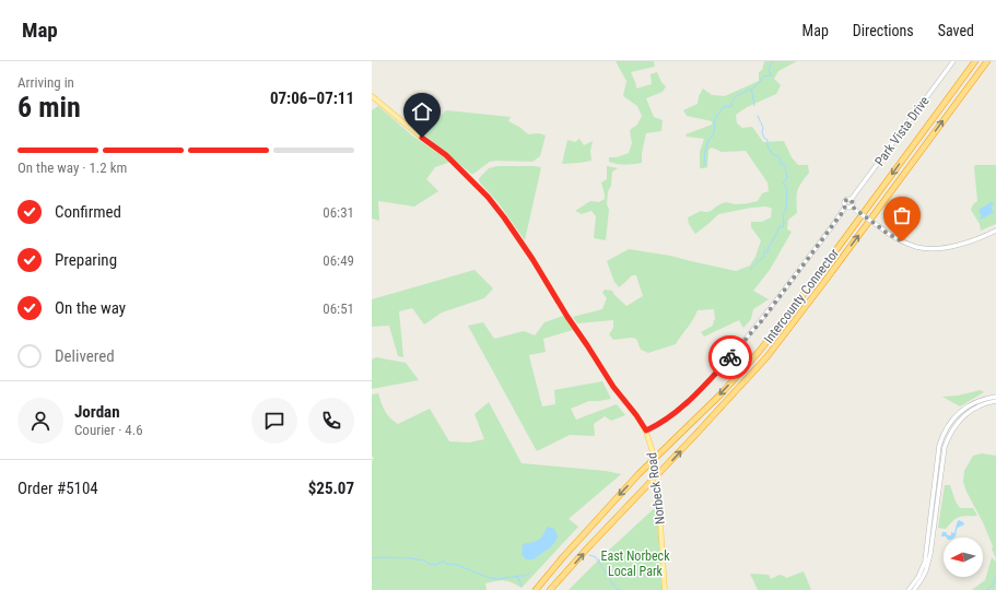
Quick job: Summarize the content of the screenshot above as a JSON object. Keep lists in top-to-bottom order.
{
  "streets": {
    "highway": ["Intercounty Connector"],
    "main road": ["Norbeck Road"],
    "street": ["Park Vista Drive"]
  },
  "parks": ["East Norbeck Local Park"],
  "north": "left",
  "page": {
    "header": "Map",
    "nav": ["Map", "Directions", "Saved"],
    "heading": ["6 min", "Arriving in", "07:06–07:11"],
    "panel": [
      "Jordan",
      "Courier · 4.6",
      "Order #5104",
      "$25.07"
    ],
    "bar": "On the way · 1.2 km",
    "list": [
      ["Confirmed", "06:31"],
      ["Preparing", "06:49"],
      ["On the way", "06:51"],
      "Delivered"
    ]
  }
}
